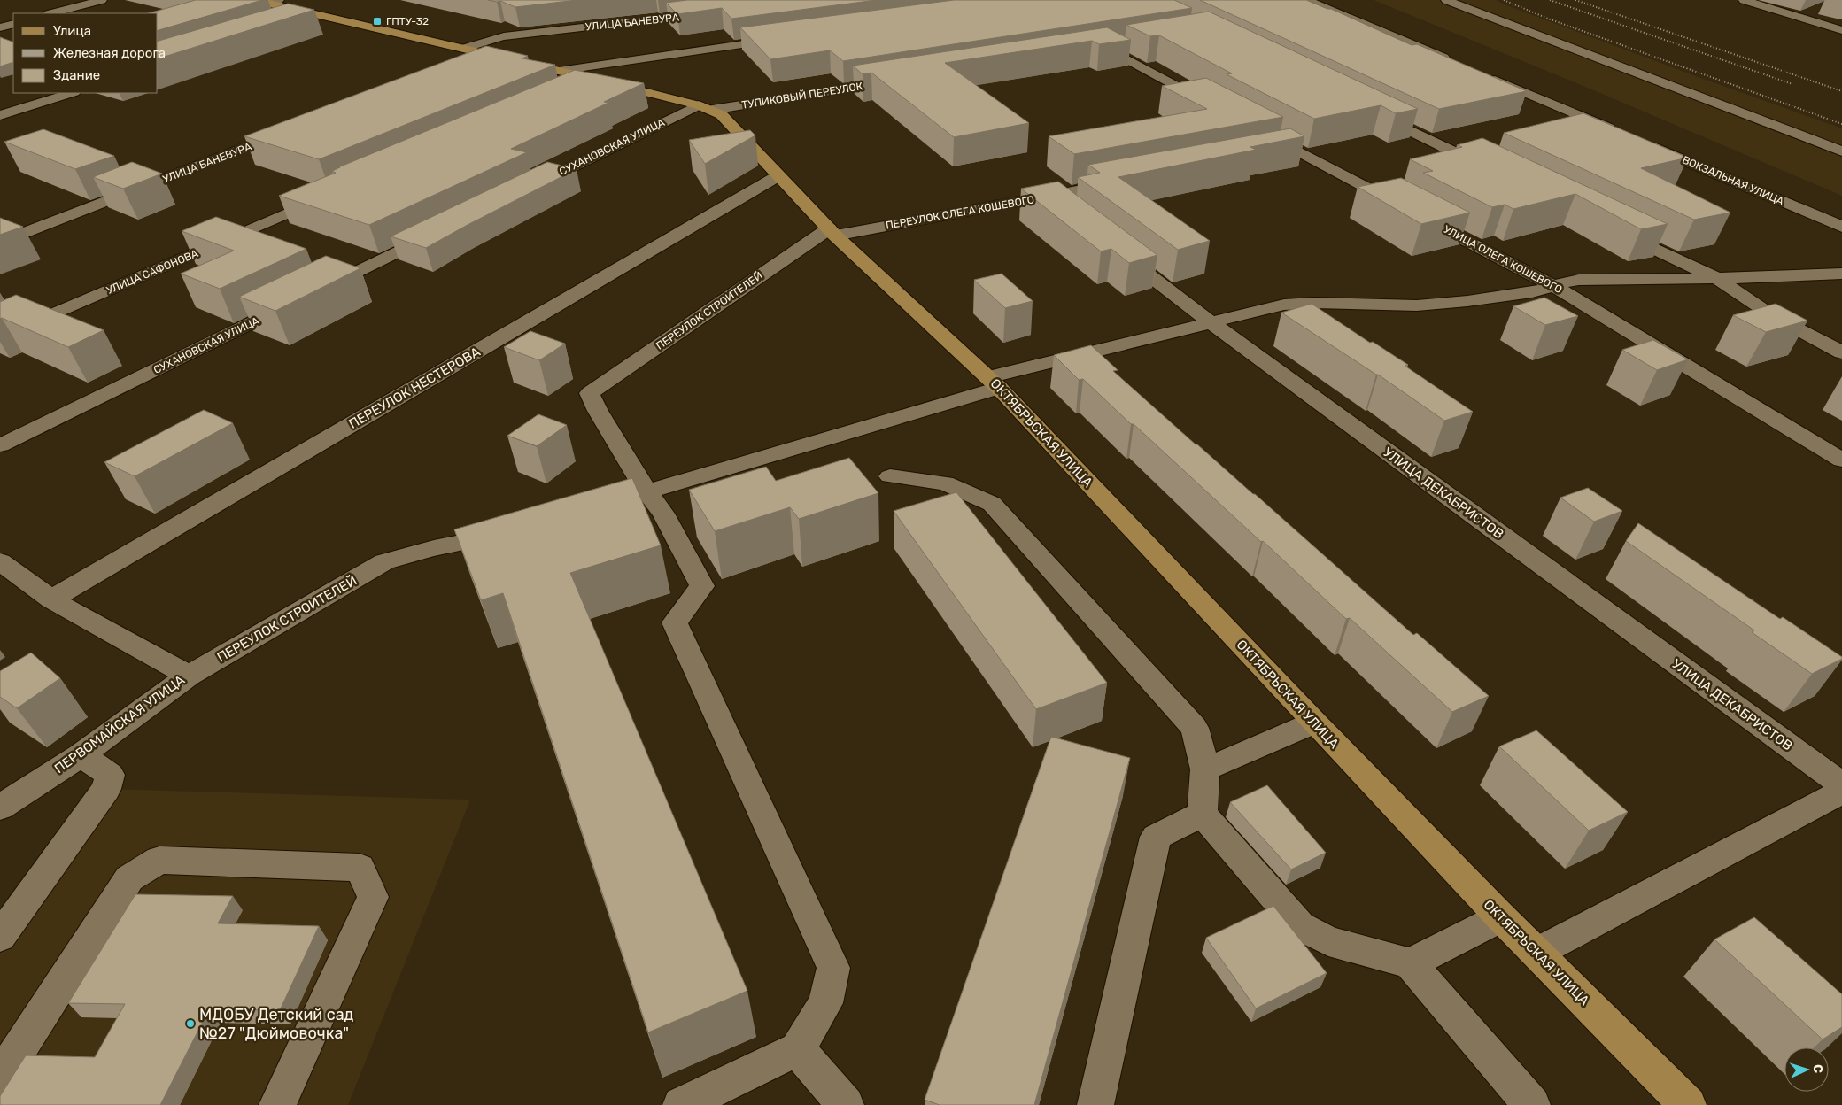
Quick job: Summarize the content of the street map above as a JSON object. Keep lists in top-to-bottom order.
{
  "streets": {
    "main road": ["ОКТЯБРЬСКАЯ УЛИЦА"],
    "street": [
      "УЛИЦА БАНЕВУРА",
      "ТУПИКОВЫЙ ПЕРЕУЛОК",
      "СУХАНОВСКАЯ УЛИЦА",
      "ВОКЗАЛЬНАЯ УЛИЦА",
      "ПЕРЕУЛОК ОЛЕГА КОШЕВОГО",
      "УЛИЦА ОЛЕГА КОШЕВОГО",
      "УЛИЦА САФОНОВА",
      "ПЕРЕУЛОК СТРОИТЕЛЕЙ",
      "ПЕРЕУЛОК НЕСТЕРОВА",
      "УЛИЦА ДЕКАБРИСТОВ",
      "ПЕРВОМАЙСКАЯ УЛИЦА"
    ]
  },
  "crossings": [
    ["УЛИЦА БАНЕВУРА", "ОКТЯБРЬСКАЯ УЛИЦА"],
    ["ТУПИКОВЫЙ ПЕРЕУЛОК", "СУХАНОВСКАЯ УЛИЦА"],
    ["ТУПИКОВЫЙ ПЕРЕУЛОК", "ОКТЯБРЬСКАЯ УЛИЦА"],
    ["СУХАНОВСКАЯ УЛИЦА", "ОКТЯБРЬСКАЯ УЛИЦА"],
    ["ПЕРЕУЛОК ОЛЕГА КОШЕВОГО", "ПЕРЕУЛОК СТРОИТЕЛЕЙ"],
    ["ПЕРЕУЛОК ОЛЕГА КОШЕВОГО", "ОКТЯБРЬСКАЯ УЛИЦА"],
    ["ПЕРЕУЛОК СТРОИТЕЛЕЙ", "ОКТЯБРЬСКАЯ УЛИЦА"],
    ["ПЕРЕУЛОК СТРОИТЕЛЕЙ", "ПЕРВОМАЙСКАЯ УЛИЦА"],
    ["ПЕРЕУЛОК НЕСТЕРОВА", "ОКТЯБРЬСКАЯ УЛИЦА"],
    ["ПЕРЕУЛОК НЕСТЕРОВА", "ПЕРВОМАЙСКАЯ УЛИЦА"]
  ],
  "places": {
    "transit": ["ГПТУ-32"],
    "other": ["МДОБУ Детский сад №27 \"Дюймовочка\""]
  },
  "legend": ["Улица", "Железная дорога", "Здание"],
  "north": "right"
}
